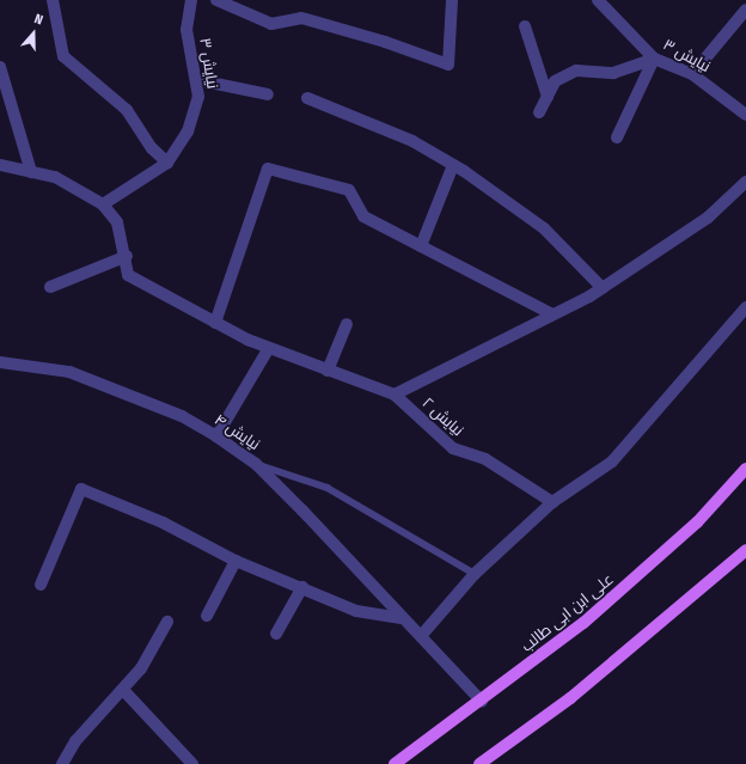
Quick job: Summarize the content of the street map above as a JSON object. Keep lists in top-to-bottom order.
{
  "streets": {
    "main road": ["علی ابن ابی طالب"],
    "street": ["نیایش ۳", "نیایش ۲", "نیایش ۴"]
  },
  "crossings": [
    ["نیایش ۳", "نیایش ۲"],
    ["نیایش ۴", "علی ابن ابی طالب"]
  ],
  "north": "top"
}
